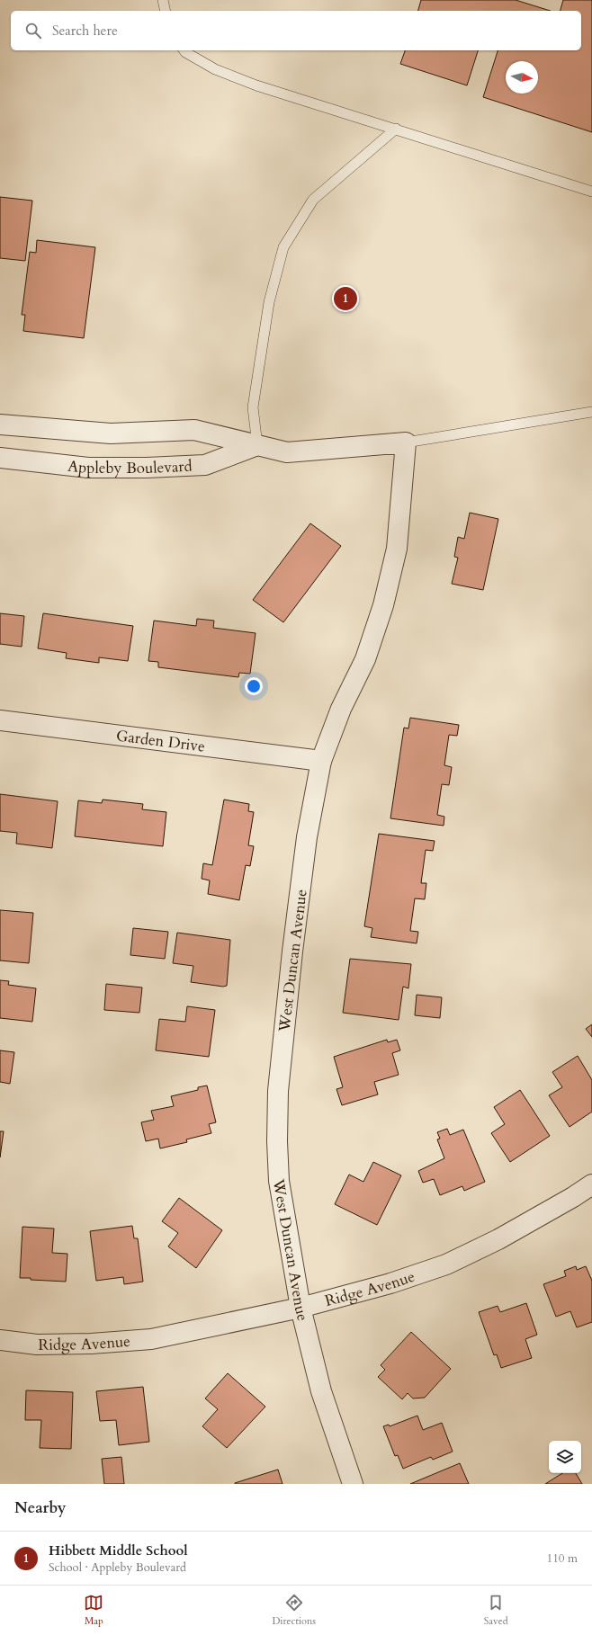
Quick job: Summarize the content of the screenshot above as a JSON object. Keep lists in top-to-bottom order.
{
  "streets": {
    "street": [
      "Appleby Boulevard",
      "Garden Drive",
      "West Duncan Avenue",
      "Ridge Avenue"
    ]
  },
  "crossings": [
    ["Appleby Boulevard", "West Duncan Avenue"],
    ["Garden Drive", "West Duncan Avenue"],
    ["West Duncan Avenue", "Ridge Avenue"]
  ],
  "north": "right",
  "page": {
    "search": "Search here",
    "pins": "1",
    "heading": "Nearby",
    "list": [
      {
        "mark": "1",
        "name": "Hibbett Middle School",
        "note": "School · Appleby Boulevard",
        "value": "110 m"
      }
    ],
    "nav": ["Map", "Directions", "Saved"]
  }
}
